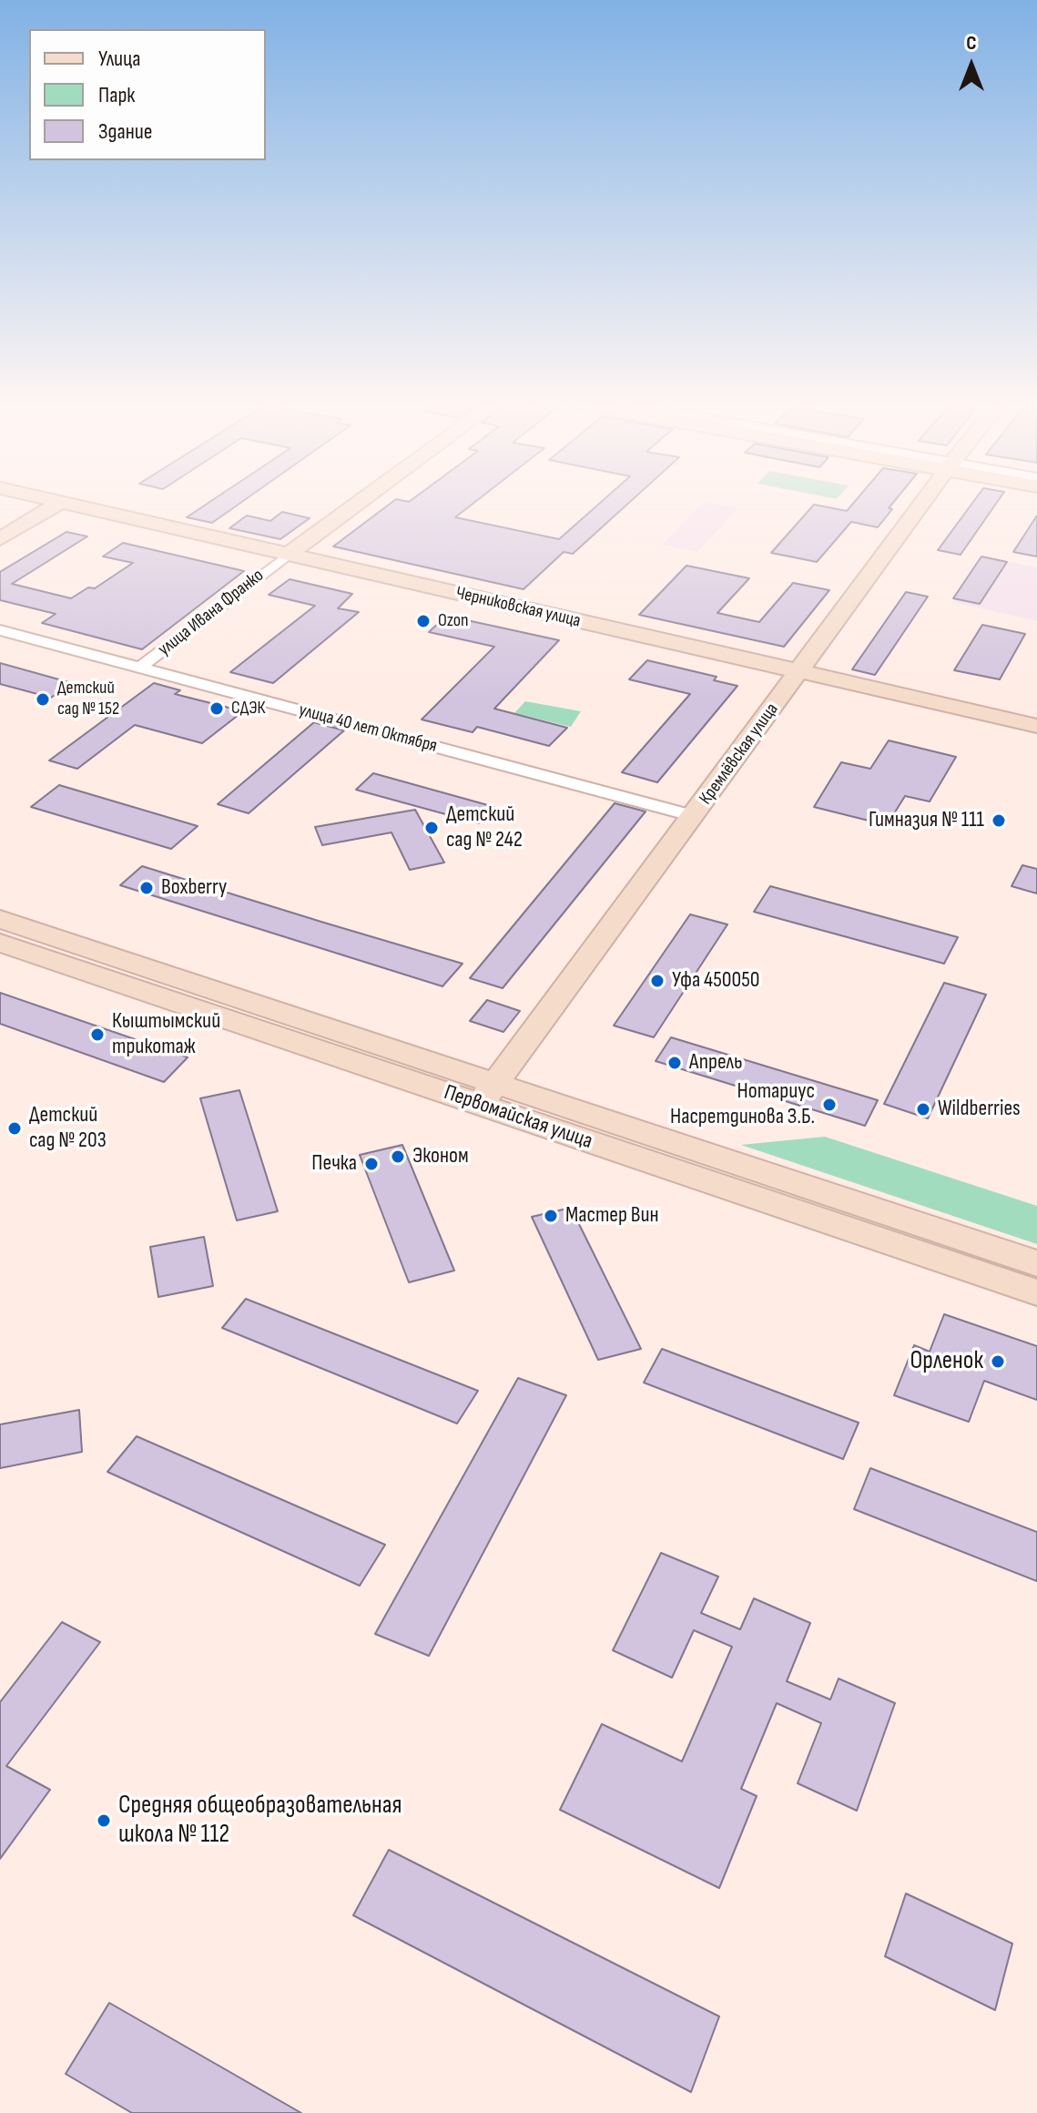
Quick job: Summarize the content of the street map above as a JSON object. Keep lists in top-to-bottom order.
{
  "streets": {
    "street": [
      "Черниковская улица",
      "улица Ивана Франко",
      "улица 40 лет Октября",
      "Кремлёвская улица",
      "Первомайская улица"
    ]
  },
  "crossings": [
    ["Черниковская улица", "улица Ивана Франко"],
    ["Черниковская улица", "Кремлёвская улица"],
    ["улица Ивана Франко", "улица 40 лет Октября"],
    ["улица 40 лет Октября", "Кремлёвская улица"],
    ["Кремлёвская улица", "Первомайская улица"]
  ],
  "places": [
    "Ozon",
    "Детский сад № 152",
    "СДЭК",
    "Гимназия № 111",
    "Детский сад № 242",
    "Boxberry",
    "Уфа 450050",
    "Кыштымский трикотаж",
    "Апрель",
    "Нотариус Насретдинова З.Б.",
    "Wildberries",
    "Детский сад № 203",
    "Эконом",
    "Печка",
    "Мастер Вин",
    "Орленок",
    "Средняя общеобразовательная школа № 112"
  ],
  "legend": ["Улица", "Парк", "Здание"],
  "north": "top"
}
